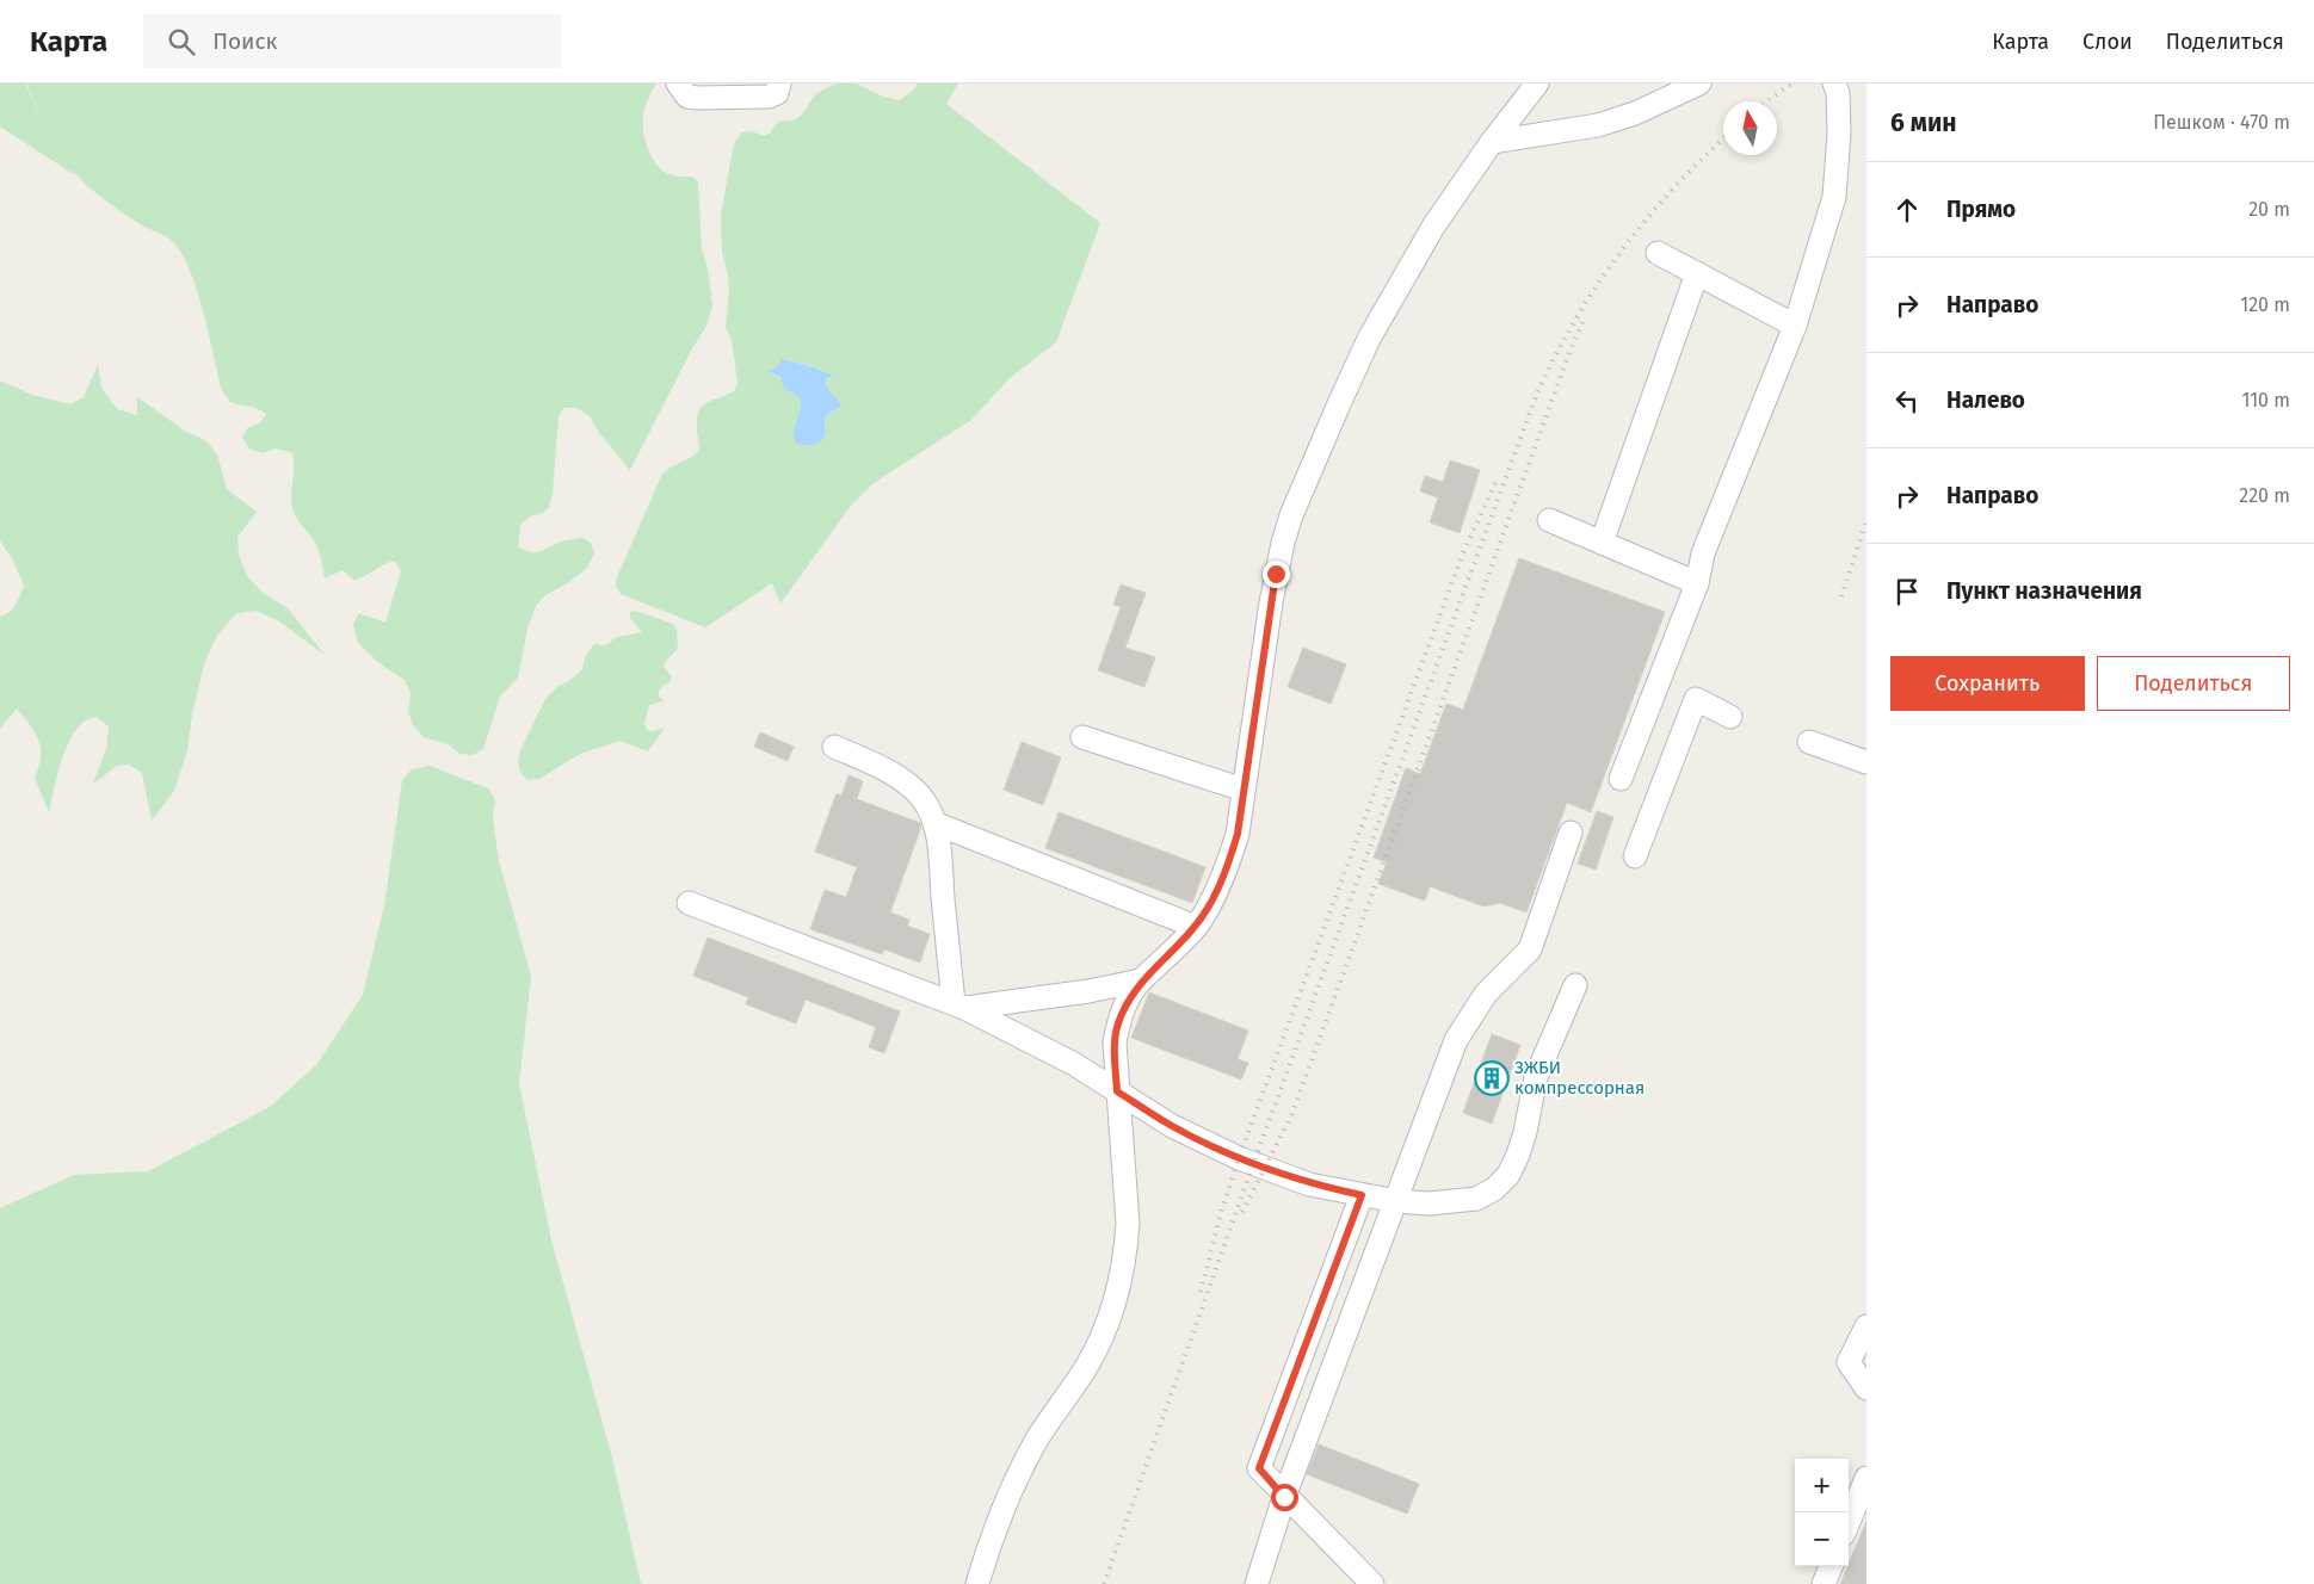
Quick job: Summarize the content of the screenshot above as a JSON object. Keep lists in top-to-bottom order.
{
  "places": {
    "building": ["ЗЖБИ компрессорная"]
  },
  "north": "top",
  "page": {
    "header": "Карта",
    "search": "Поиск",
    "nav": ["Карта", "Слои", "Поделиться"],
    "heading": ["6 мин", "Пешком · 470 m"],
    "list": [
      ["Прямо", "20 m"],
      ["Направо", "120 m"],
      ["Налево", "110 m"],
      ["Направо", "220 m"],
      "Пункт назначения"
    ],
    "buttons": ["Сохранить", "Поделиться"],
    "map_buttons": ["+", "−"]
  }
}
